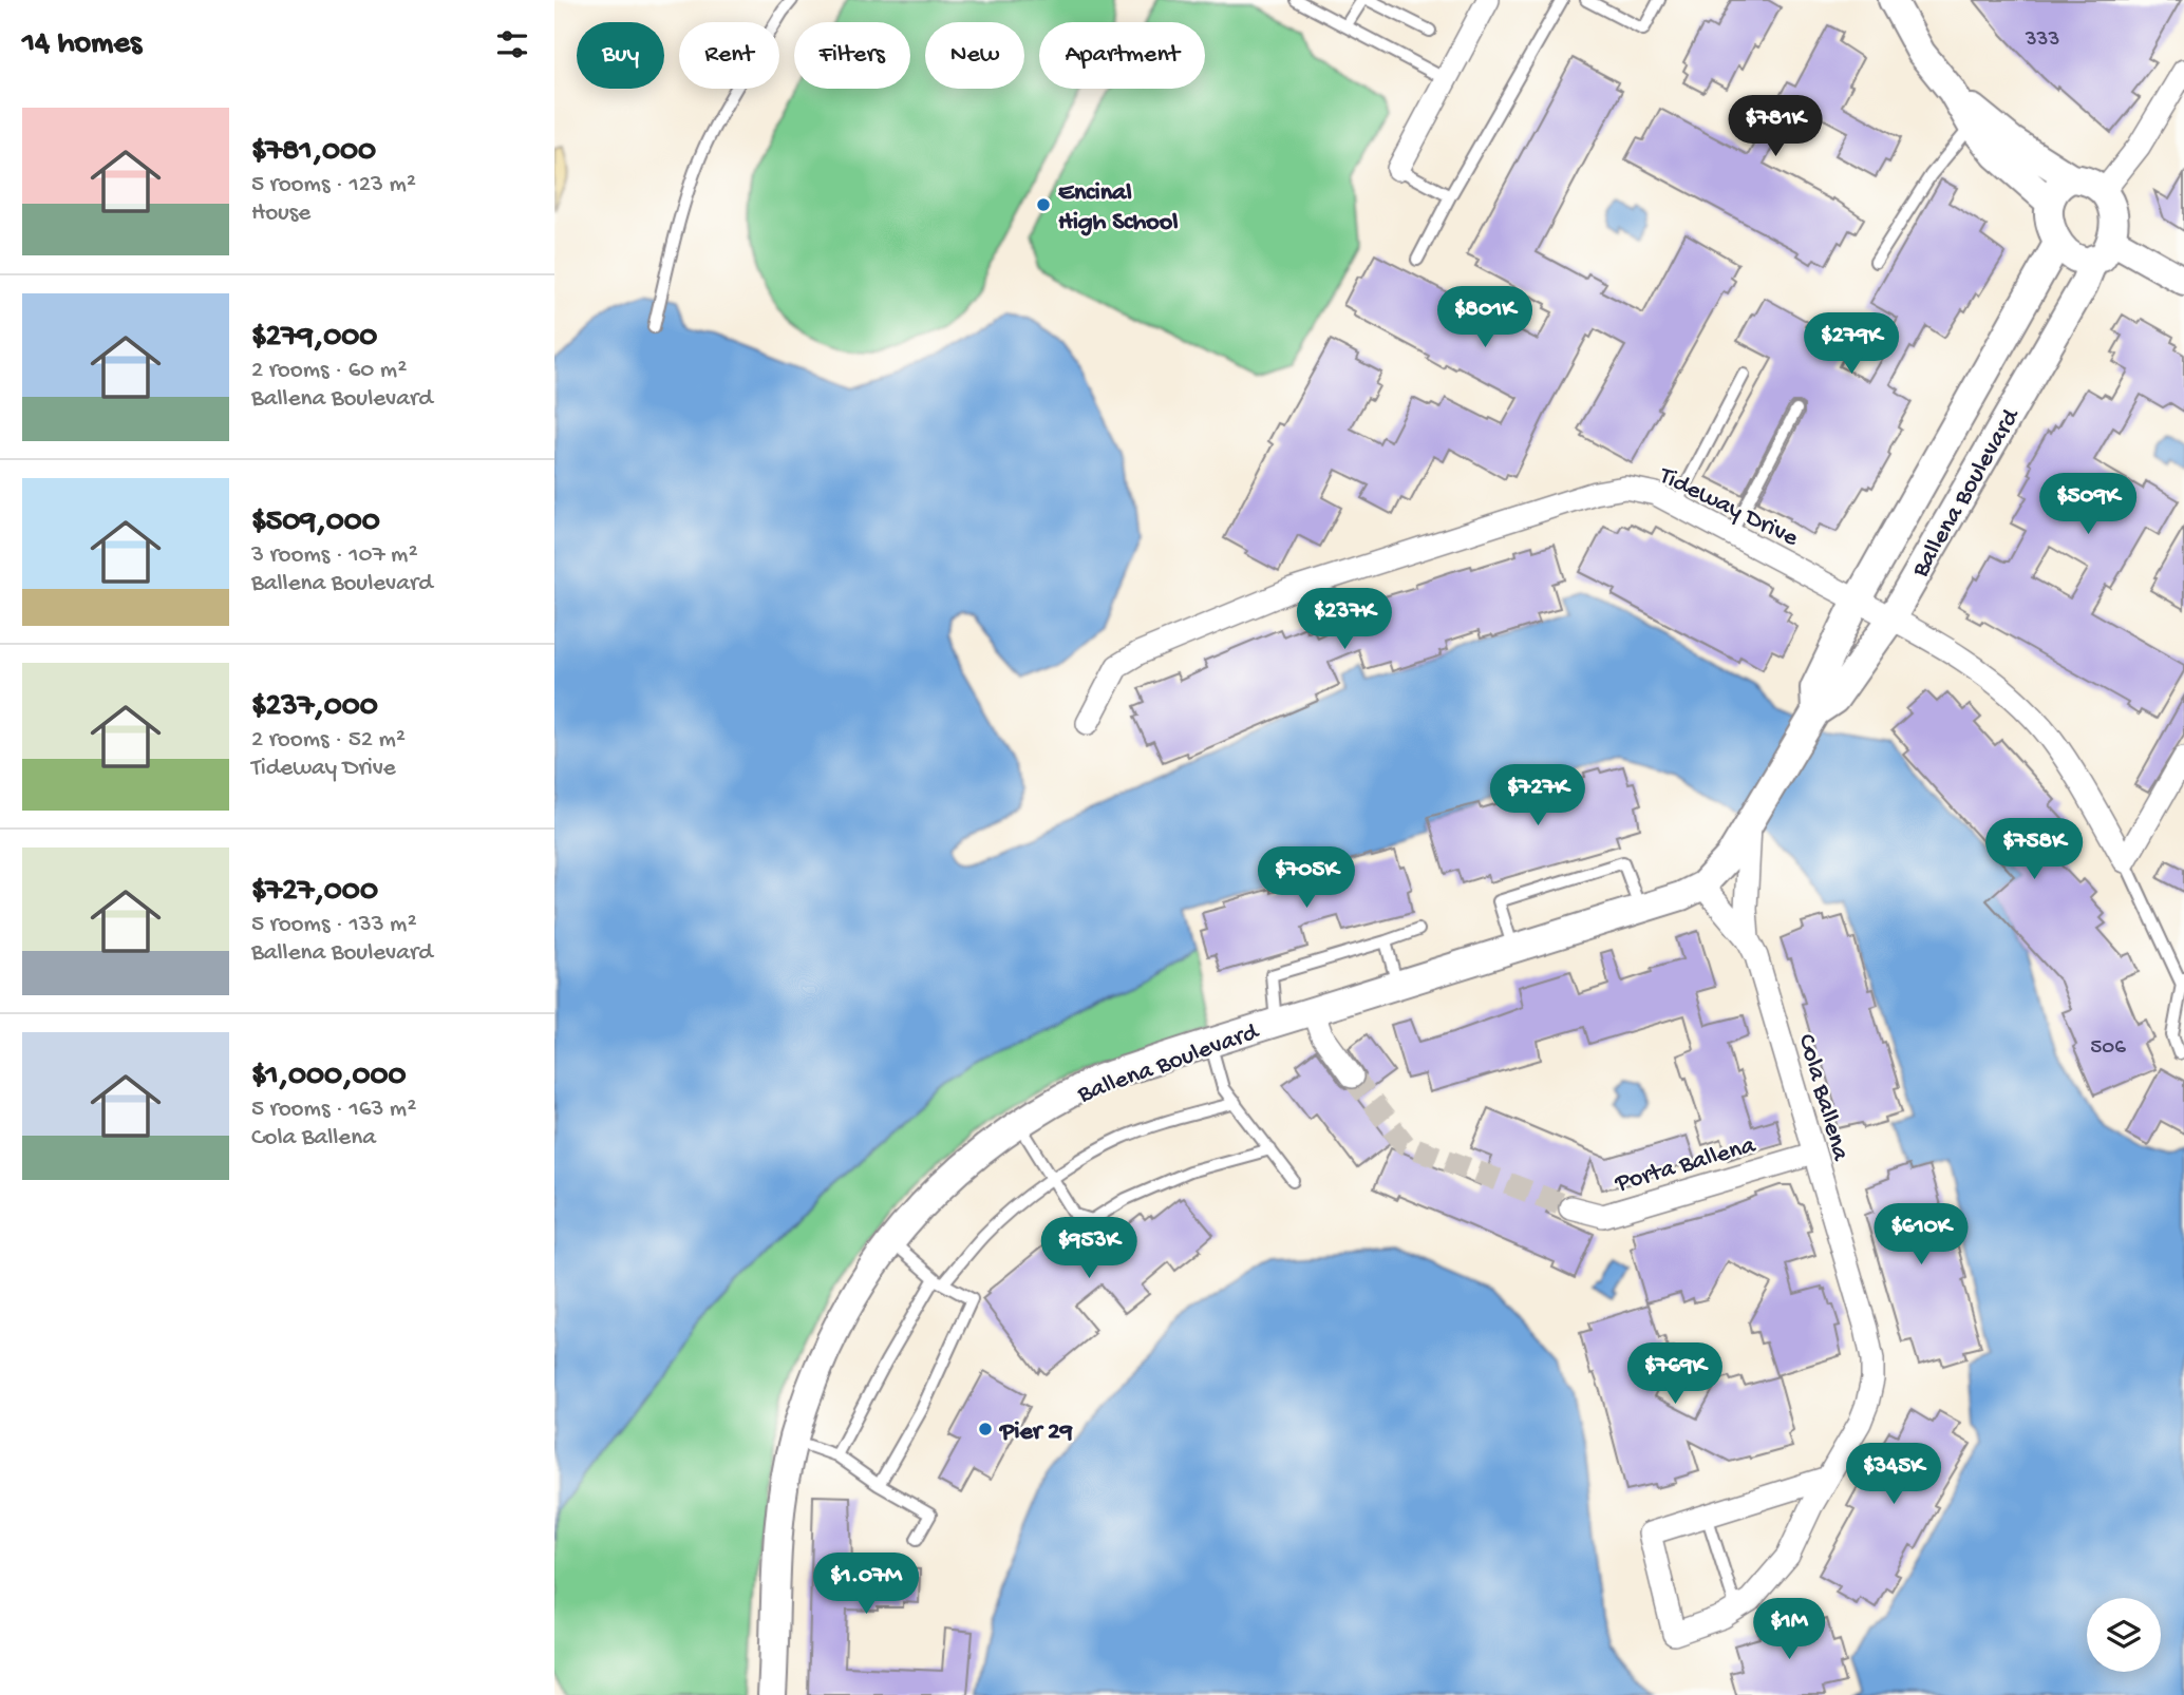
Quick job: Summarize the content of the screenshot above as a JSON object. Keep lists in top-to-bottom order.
{
  "streets": {
    "street": [
      "Ballena Boulevard",
      "Tideway Drive",
      "Cola Ballena",
      "Porta Ballena"
    ]
  },
  "crossings": [
    ["Ballena Boulevard", "Tideway Drive"],
    ["Ballena Boulevard", "Cola Ballena"],
    ["Cola Ballena", "Porta Ballena"]
  ],
  "places": ["Encinal High School", "Pier 29"],
  "house_numbers": ["333", "506"],
  "page": {
    "heading": "14 homes",
    "chip": [
      "Buy",
      "Rent",
      "Filters",
      "New",
      "Apartment"
    ],
    "list": [
      {
        "name": "$781,000",
        "note": "5 rooms · 123 m² · House"
      },
      {
        "name": "$279,000",
        "note": "2 rooms · 60 m² · Ballena Boulevard"
      },
      {
        "name": "$509,000",
        "note": "3 rooms · 107 m² · Ballena Boulevard"
      },
      {
        "name": "$237,000",
        "note": "2 rooms · 52 m² · Tideway Drive"
      },
      {
        "name": "$727,000",
        "note": "5 rooms · 133 m² · Ballena Boulevard"
      },
      {
        "name": "$1,000,000",
        "note": "5 rooms · 163 m² · Cola Ballena"
      }
    ],
    "price": [
      "$781K",
      "$801K",
      "$279K",
      "$509K",
      "$237K",
      "$727K",
      "$758K",
      "$705K",
      "$610K",
      "$953K",
      "$769K",
      "$345K",
      "$1.07M",
      "$1M"
    ]
  }
}
